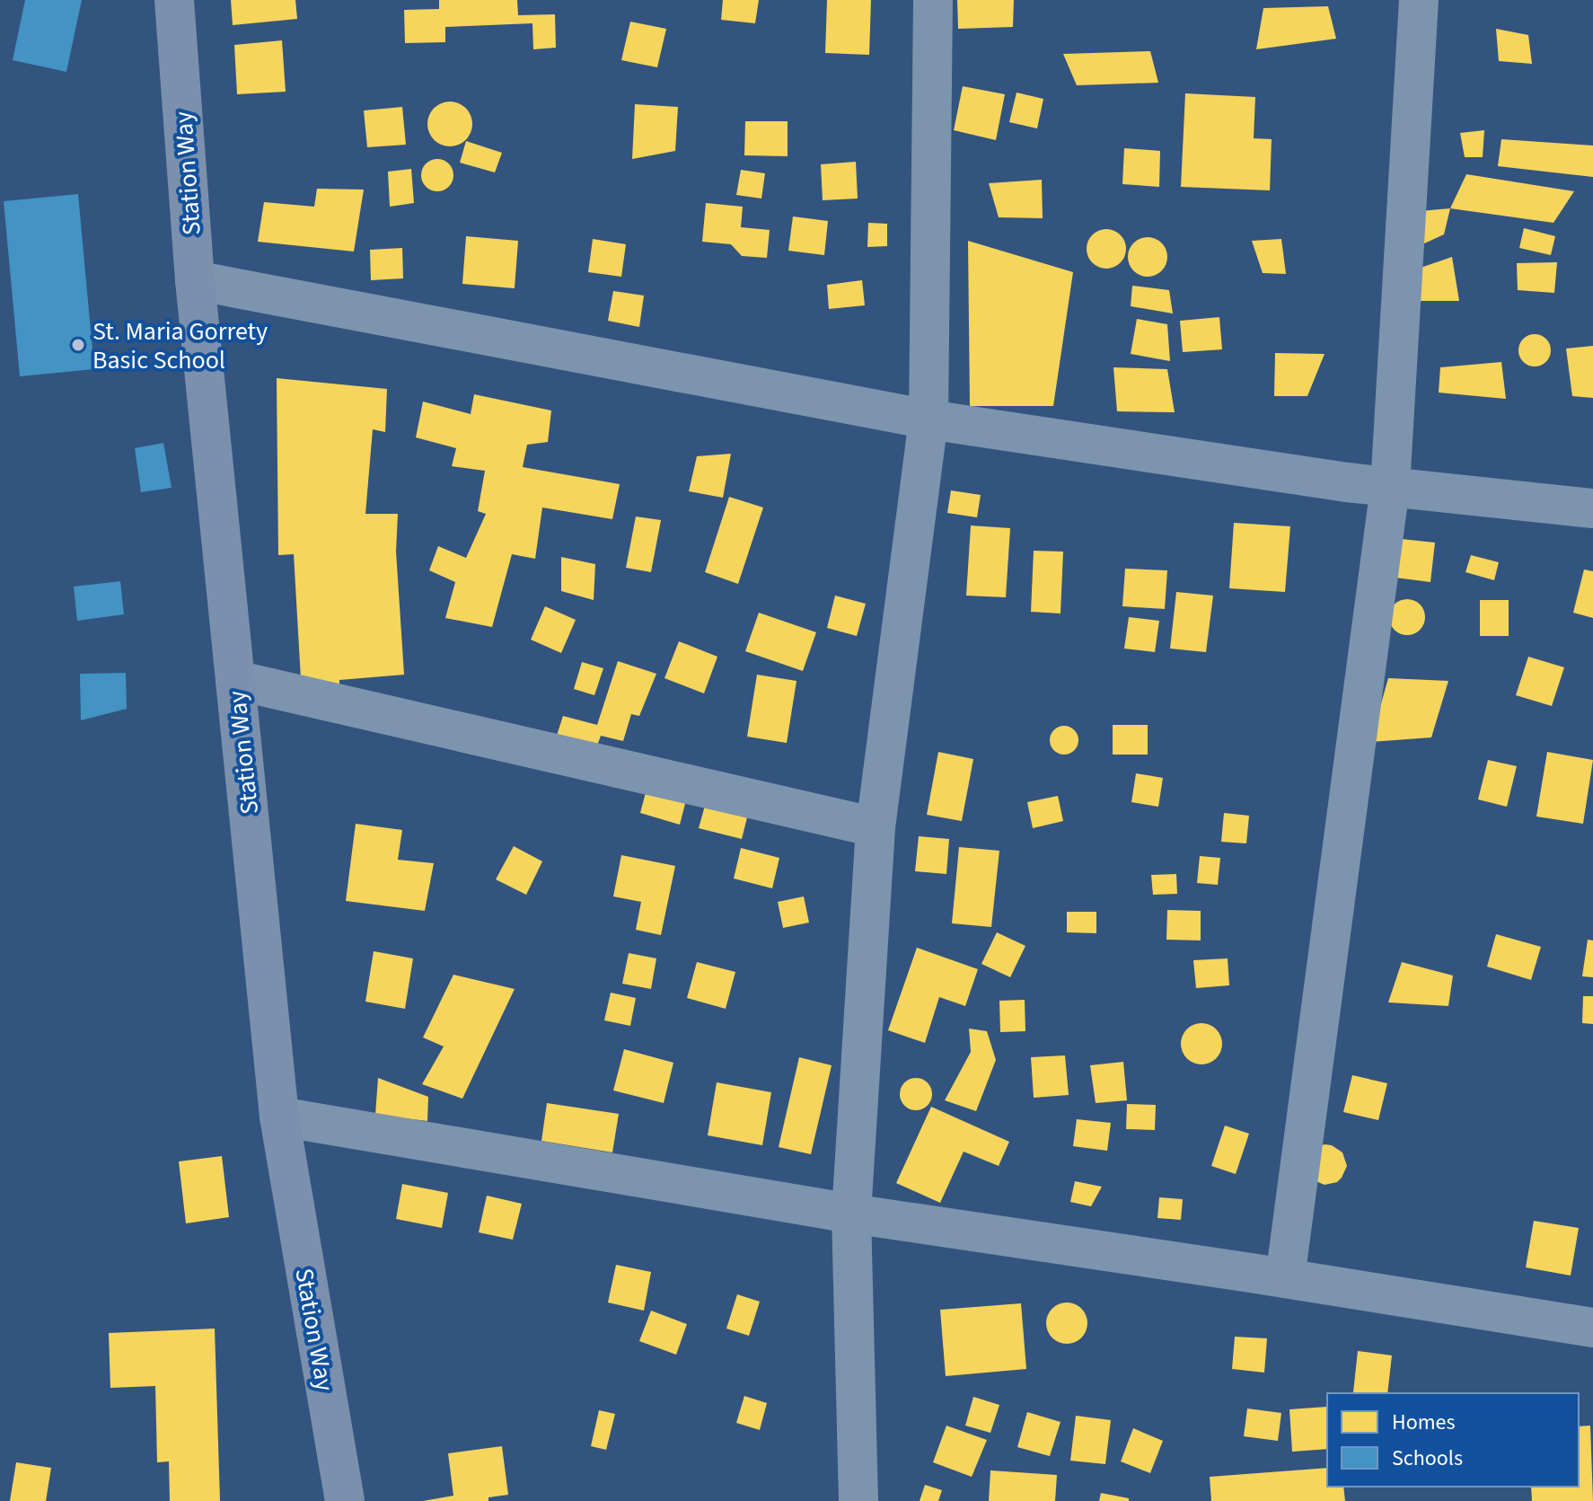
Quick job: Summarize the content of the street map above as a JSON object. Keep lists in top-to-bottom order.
{
  "streets": {
    "main road": ["Station Way"]
  },
  "places": ["St. Maria Gorrety Basic School"],
  "legend": ["Homes", "Schools"]
}
